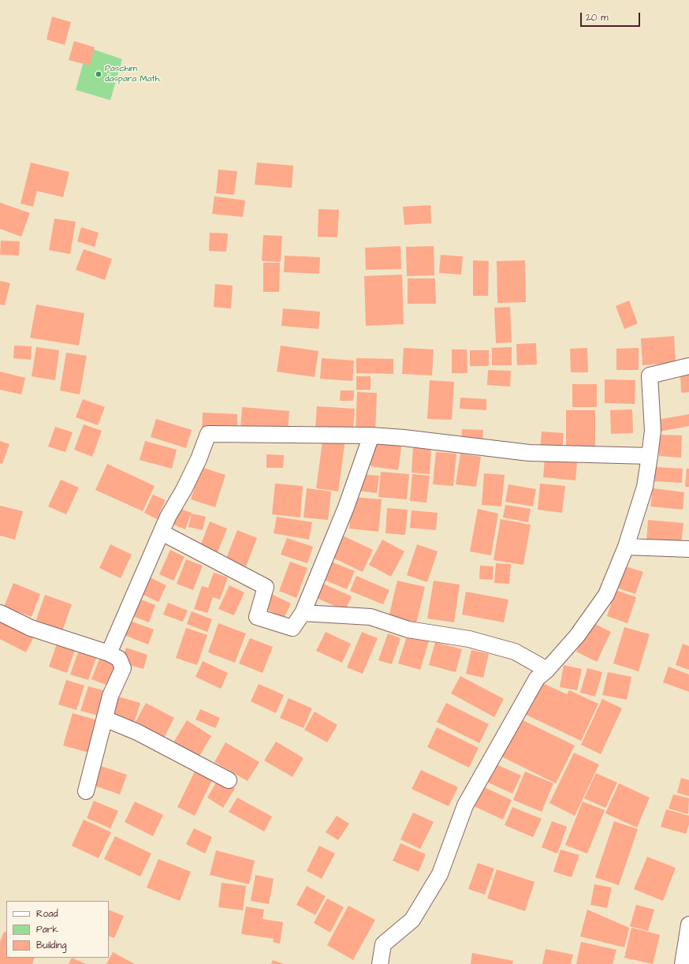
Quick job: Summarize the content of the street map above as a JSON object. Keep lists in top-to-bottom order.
{
  "places": ["Paschim daspara Math."],
  "legend": ["Road", "Park", "Building"],
  "scale_bar": "20 m"
}
